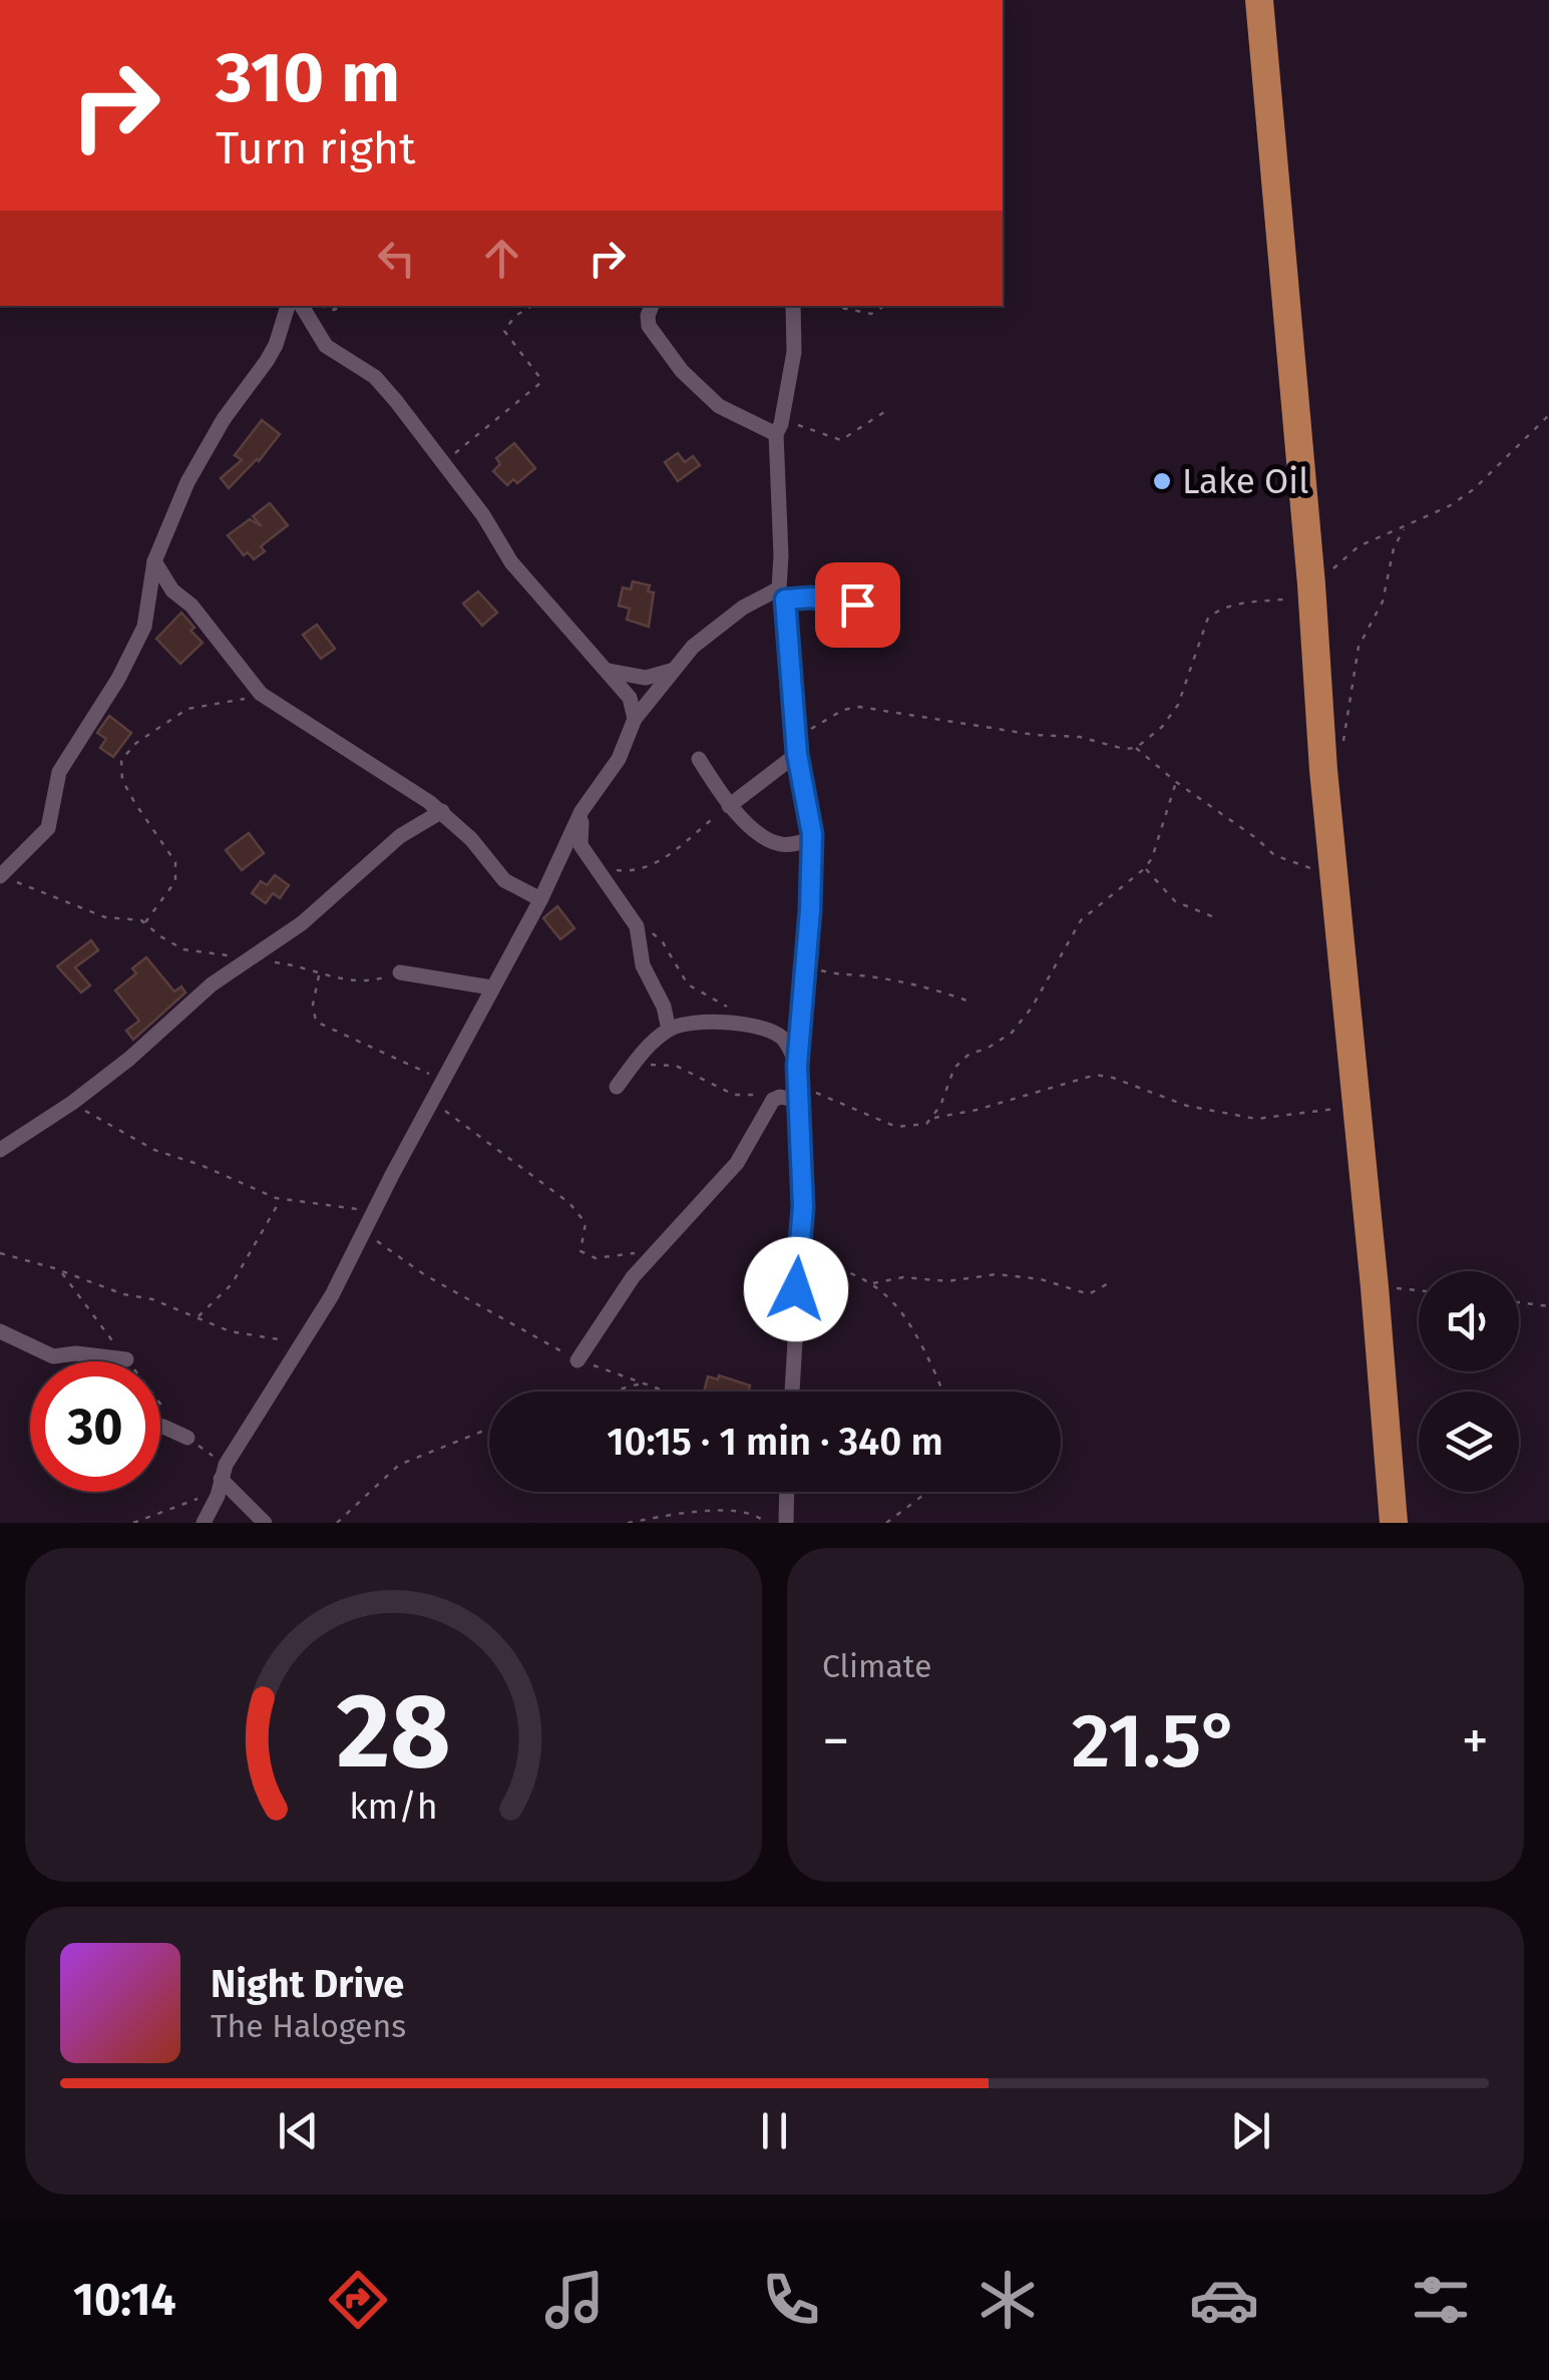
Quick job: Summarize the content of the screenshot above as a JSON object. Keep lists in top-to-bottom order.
{
  "places": ["Lake Oil"],
  "page": {
    "turn": ["310 m", "Turn right"],
    "limit": "30",
    "trip": "10:15 · 1 min · 340 m",
    "tile": "Climate",
    "heat": ["−", "21.5°", "+"],
    "song": ["Night Drive", "The Halogens"],
    "tabs": "10:14",
    "gauge": ["28", "km/h"]
  }
}
